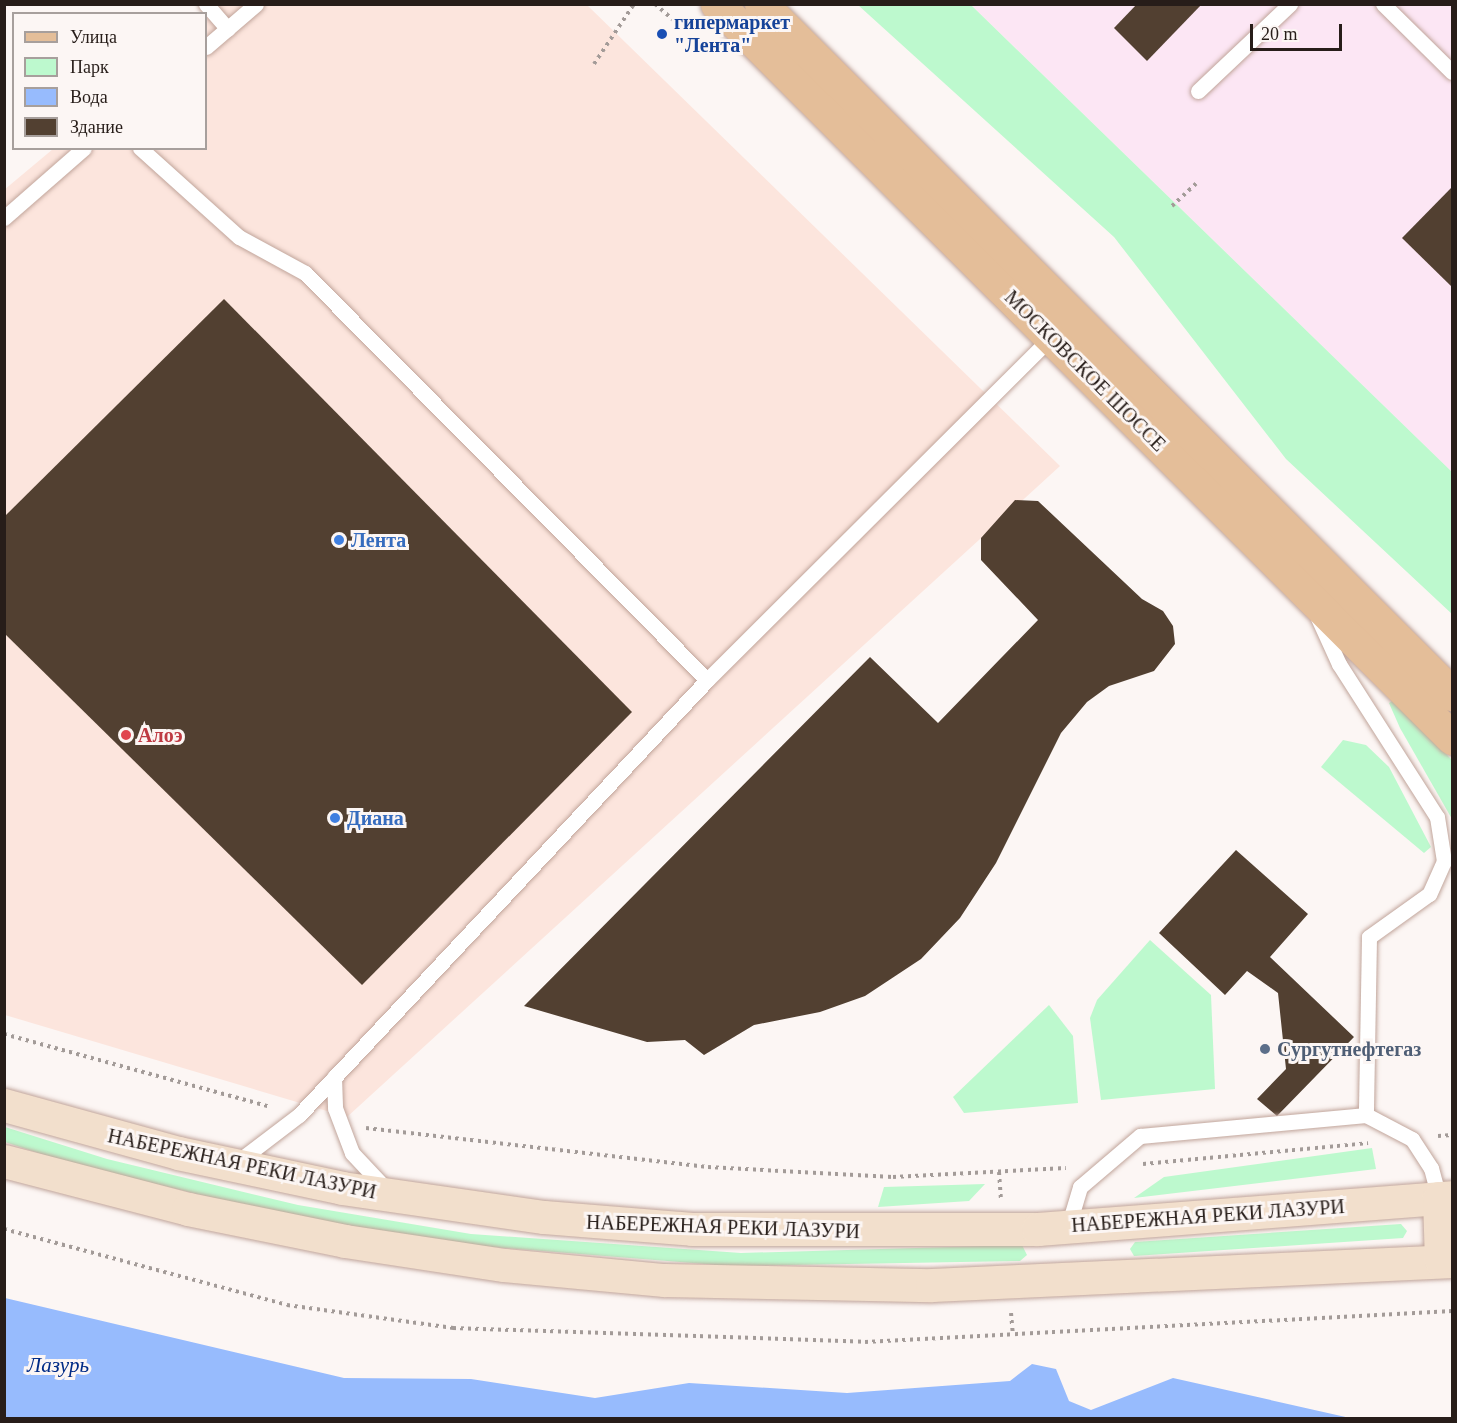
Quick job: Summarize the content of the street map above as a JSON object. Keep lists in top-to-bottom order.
{
  "streets": {
    "main road": ["МОСКОВСКОЕ ШОССЕ", "НАБЕРЕЖНАЯ РЕКИ ЛАЗУРИ"]
  },
  "water": ["Лазурь"],
  "places": [
    "гипермаркет \"Лента\"",
    "Лента",
    "Алоэ",
    "Диана",
    "Сургутнефтегаз"
  ],
  "legend": [
    "Улица",
    "Парк",
    "Вода",
    "Здание"
  ],
  "scale_bar": "20 m"
}
